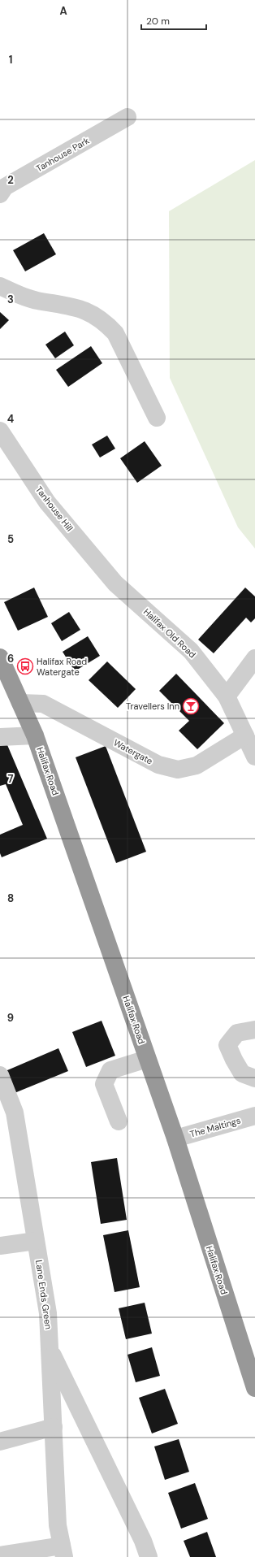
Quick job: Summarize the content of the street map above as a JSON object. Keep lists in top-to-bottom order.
{
  "streets": {
    "highway": ["Halifax Road"],
    "street": [
      "Tanhouse Park",
      "Tanhouse Hill",
      "Halifax Old Road",
      "Watergate",
      "The Maltings",
      "Lane Ends Green"
    ]
  },
  "crossings": [
    ["Tanhouse Hill", "Halifax Old Road"],
    ["Halifax Old Road", "Watergate"],
    ["Watergate", "Halifax Road"],
    ["Halifax Road", "The Maltings"]
  ],
  "places": {
    "bus stop": ["Halifax Road Watergate"],
    "bar": ["Travellers Inn"]
  },
  "scale_bar": "20 m",
  "grid": {
    "columns": ["A"],
    "rows": [
      "1",
      "2",
      "3",
      "4",
      "5",
      "6",
      "7",
      "8",
      "9"
    ]
  }
}
